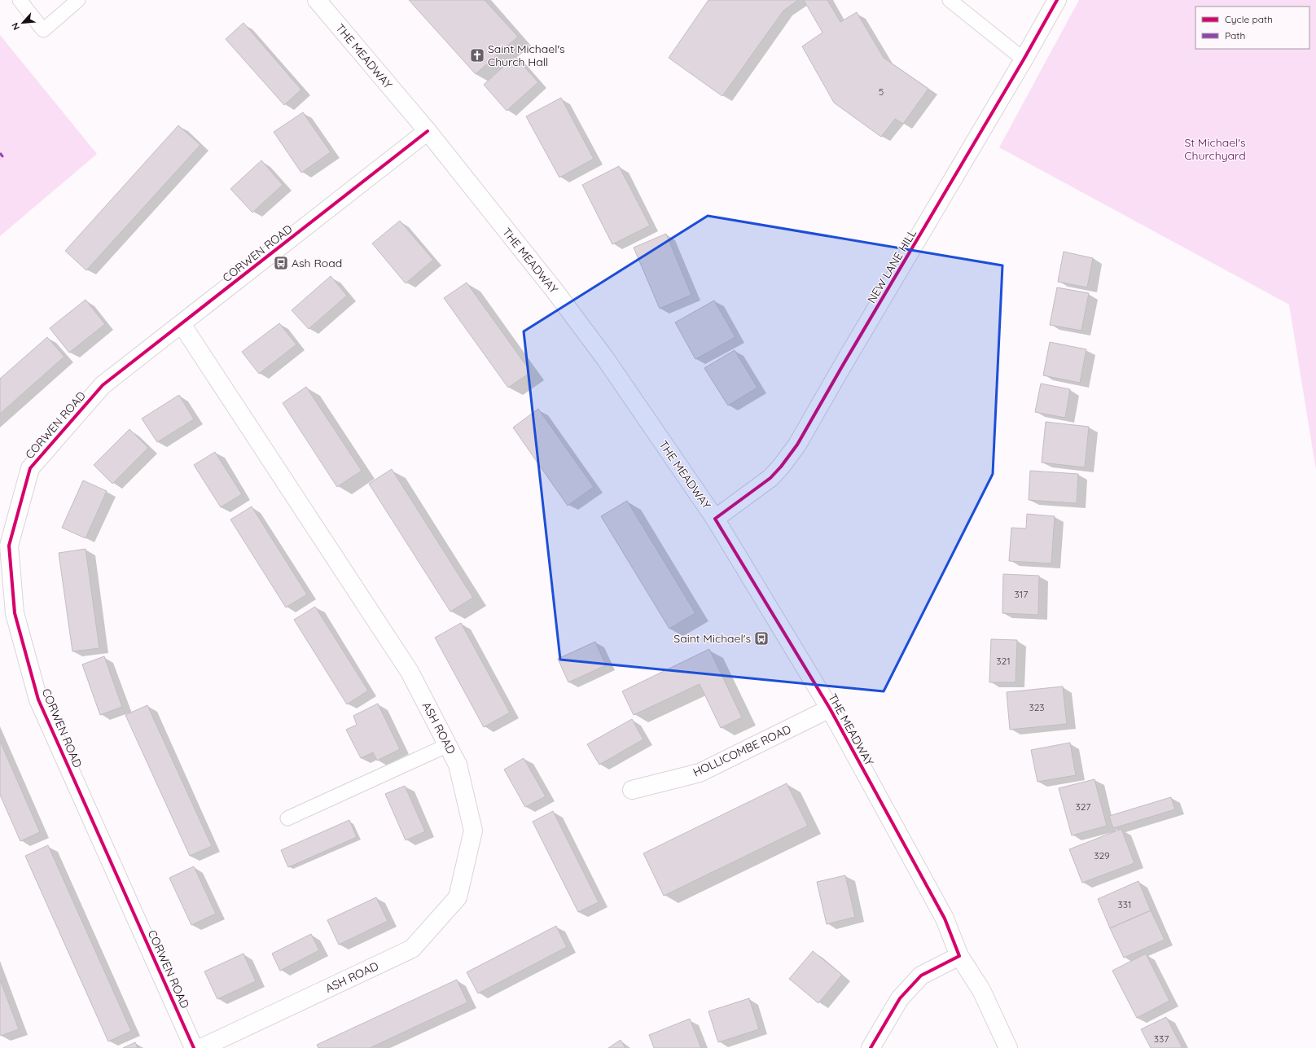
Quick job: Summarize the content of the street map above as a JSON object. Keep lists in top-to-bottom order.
{
  "streets": {
    "street": [
      "THE MEADWAY",
      "CORWEN ROAD",
      "NEW LANE HILL",
      "ASH ROAD",
      "HOLLICOMBE ROAD"
    ]
  },
  "crossings": [
    ["THE MEADWAY", "CORWEN ROAD"],
    ["THE MEADWAY", "NEW LANE HILL"],
    ["THE MEADWAY", "HOLLICOMBE ROAD"],
    ["CORWEN ROAD", "ASH ROAD"]
  ],
  "parks": ["St Michael's Churchyard"],
  "places": {
    "church": ["Saint Michael's Church Hall"],
    "bus stop": ["Ash Road", "Saint Michael's"]
  },
  "house_numbers": [
    "5",
    "317",
    "321",
    "323",
    "327",
    "329",
    "331",
    "337"
  ],
  "legend": ["Cycle path", "Path"],
  "north": "bottom left"
}
